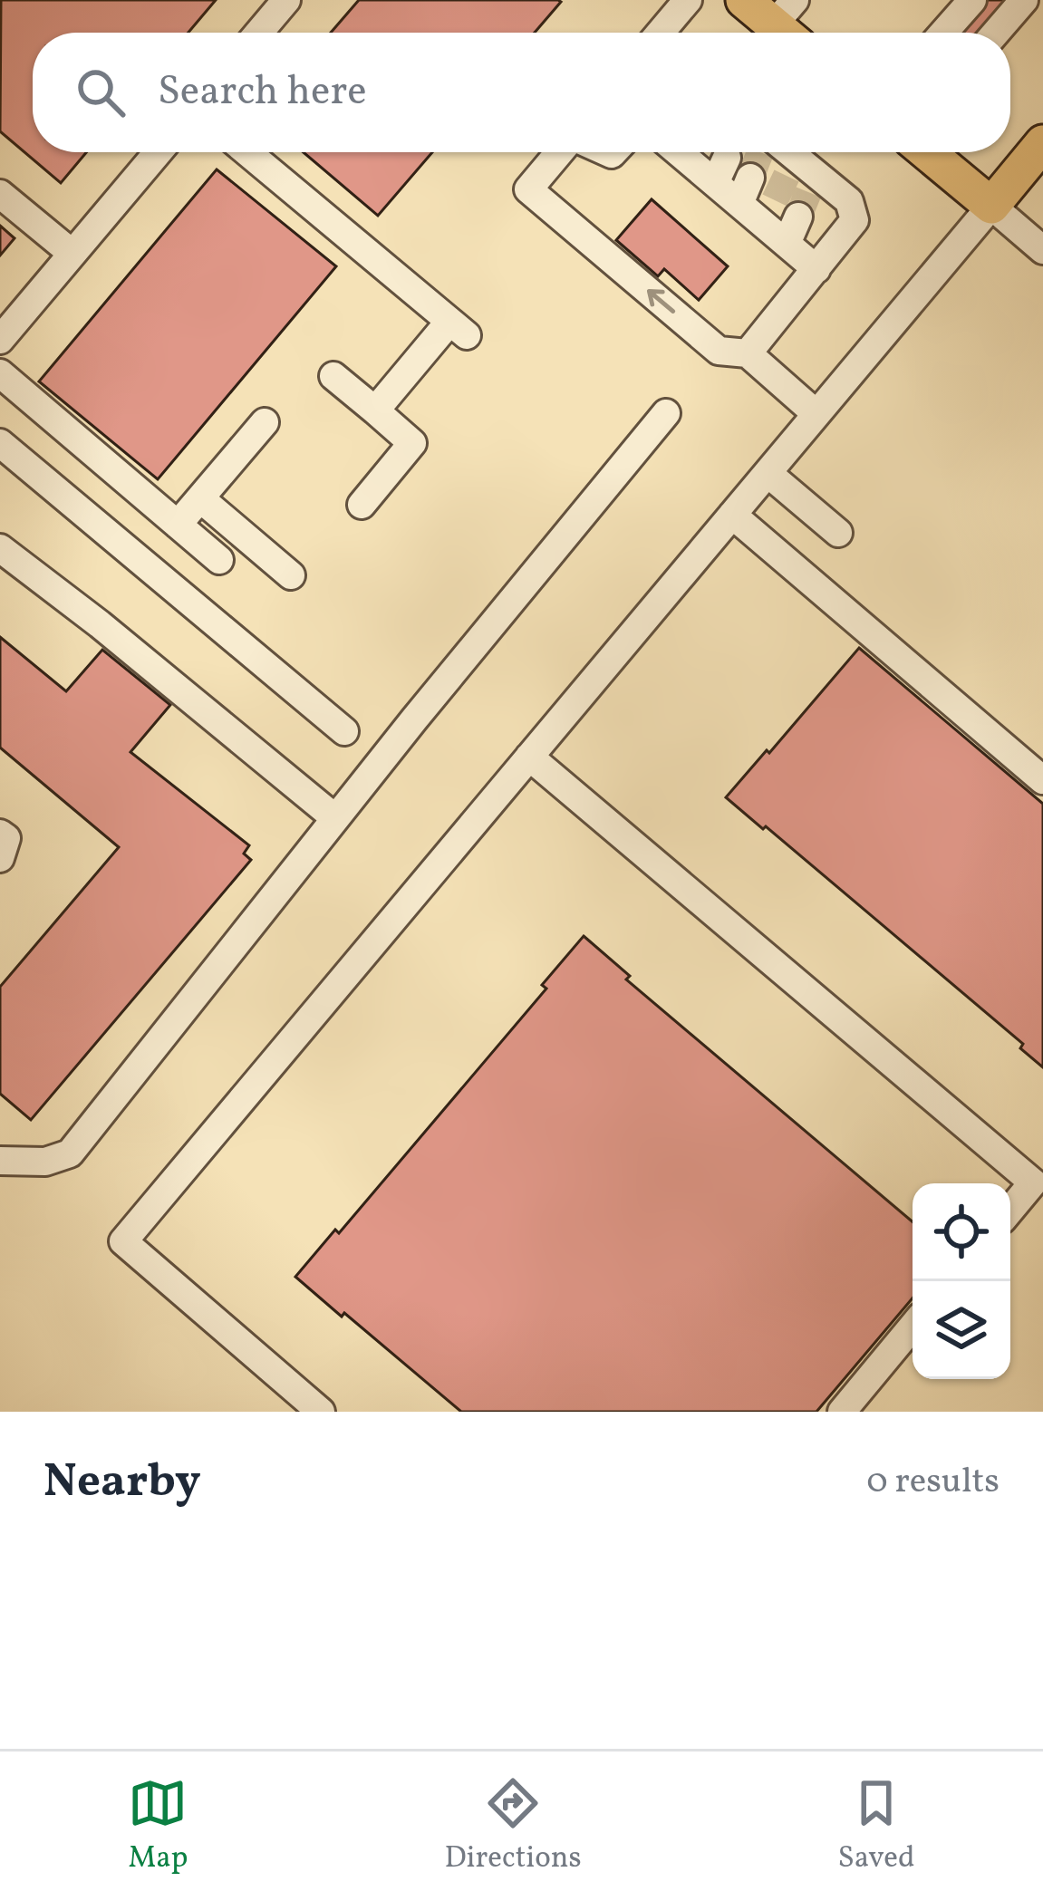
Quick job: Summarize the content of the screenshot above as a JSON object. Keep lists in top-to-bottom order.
{
  "page": {
    "search": "Search here",
    "heading": ["Nearby", "0 results"],
    "nav": ["Map", "Directions", "Saved"]
  }
}
